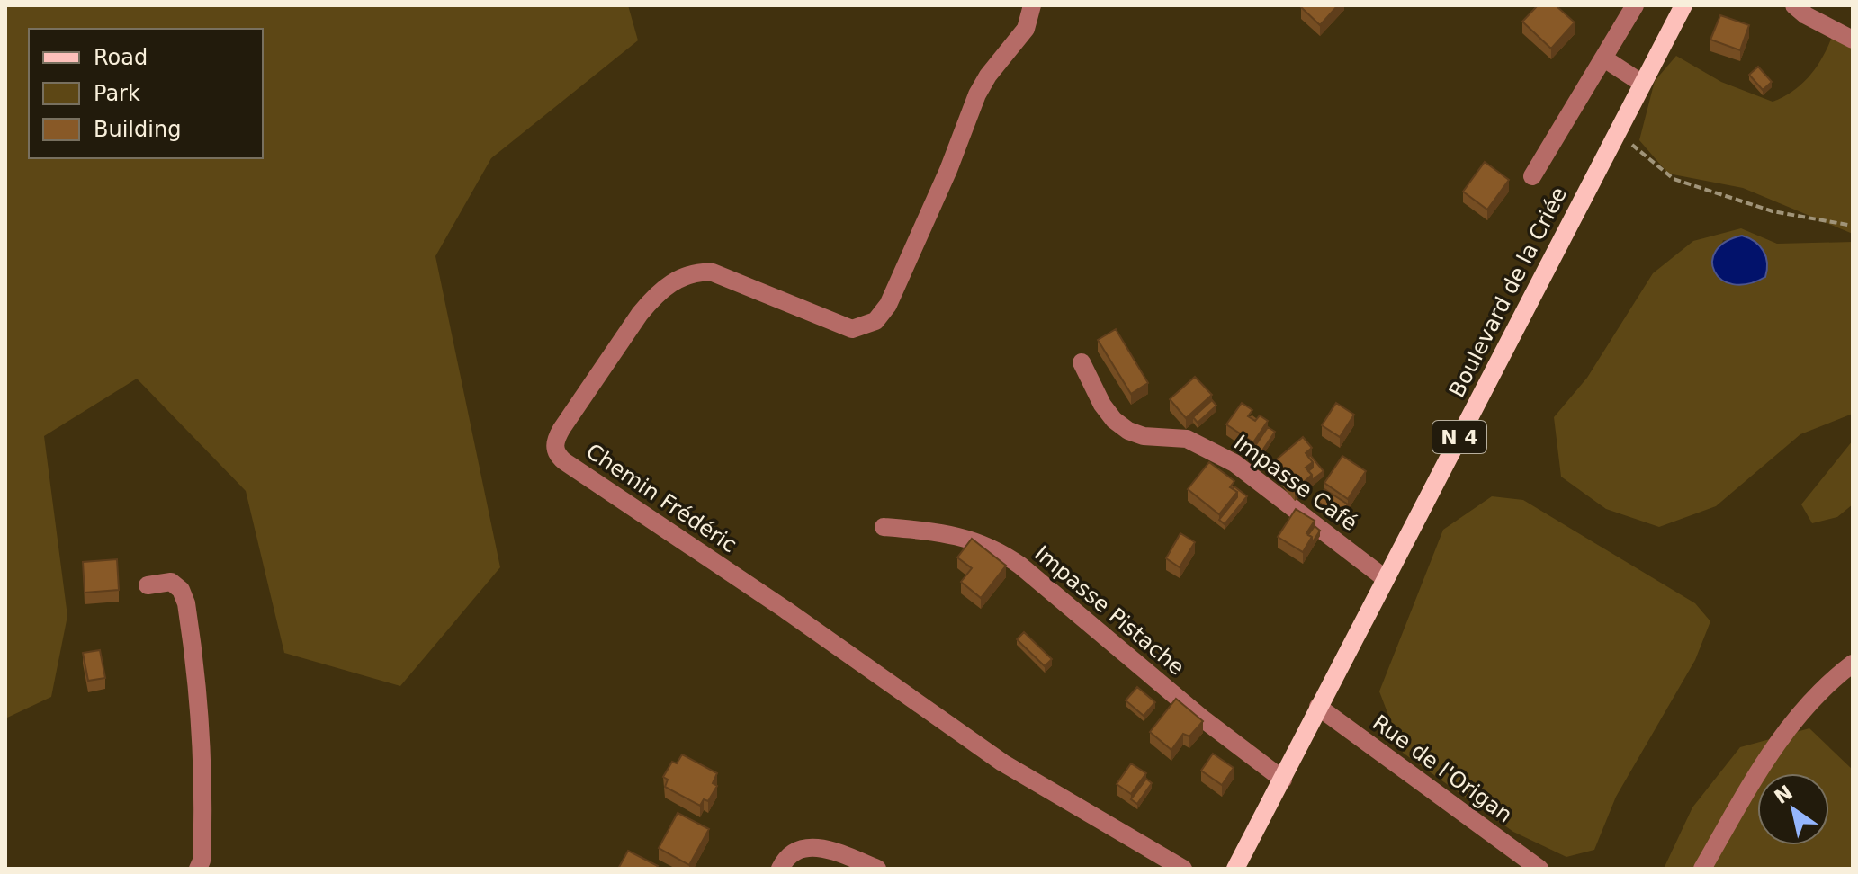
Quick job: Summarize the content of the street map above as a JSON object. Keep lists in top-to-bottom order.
{
  "streets": {
    "main road": ["Boulevard de la Criée", "N 4"],
    "street": [
      "Impasse Café",
      "Chemin Frédéric",
      "Impasse Pistache",
      "Rue de l'Origan"
    ]
  },
  "crossings": [
    ["Boulevard de la Criée", "Impasse Café"],
    ["Boulevard de la Criée", "Impasse Pistache"],
    ["Boulevard de la Criée", "Rue de l'Origan"]
  ],
  "legend": ["Road", "Park", "Building"],
  "north": "top left"
}
